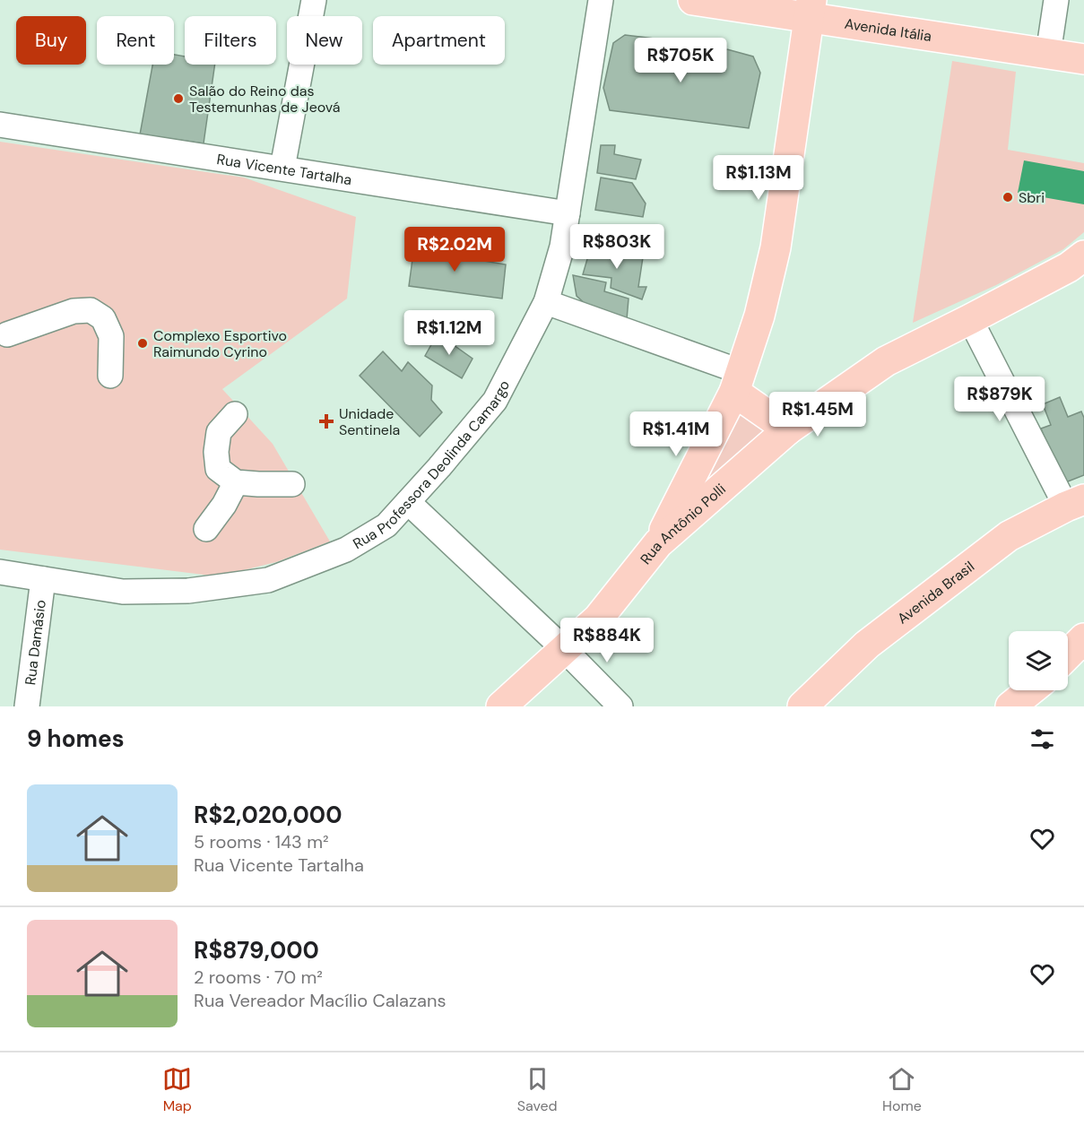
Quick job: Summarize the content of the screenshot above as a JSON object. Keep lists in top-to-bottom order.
{
  "streets": {
    "main road": ["Avenida Itália", "Rua Antônio Polli", "Avenida Brasil"],
    "street": ["Rua Vicente Tartalha", "Rua Professora Deolinda Camargo", "Rua Damásio"]
  },
  "crossings": [
    ["Rua Vicente Tartalha", "Rua Professora Deolinda Camargo"],
    ["Rua Professora Deolinda Camargo", "Rua Damásio"]
  ],
  "places": {
    "other": ["Salão do Reino das Testemunhas de Jeová", "Sbri", "Complexo Esportivo Raimundo Cyrino"],
    "health": ["Unidade Sentinela"]
  },
  "page": {
    "chip": [
      "Buy",
      "Rent",
      "Filters",
      "New",
      "Apartment"
    ],
    "price": [
      "R$705K",
      "R$1.13M",
      "R$803K",
      "R$2.02M",
      "R$1.12M",
      "R$879K",
      "R$1.45M",
      "R$1.41M",
      "R$884K"
    ],
    "heading": "9 homes",
    "list": [
      {
        "name": "R$2,020,000",
        "note": "5 rooms · 143 m² · Rua Vicente Tartalha"
      },
      {
        "name": "R$879,000",
        "note": "2 rooms · 70 m² · Rua Vereador Macílio Calazans"
      }
    ],
    "tabs": ["Map", "Saved", "Home"]
  }
}
